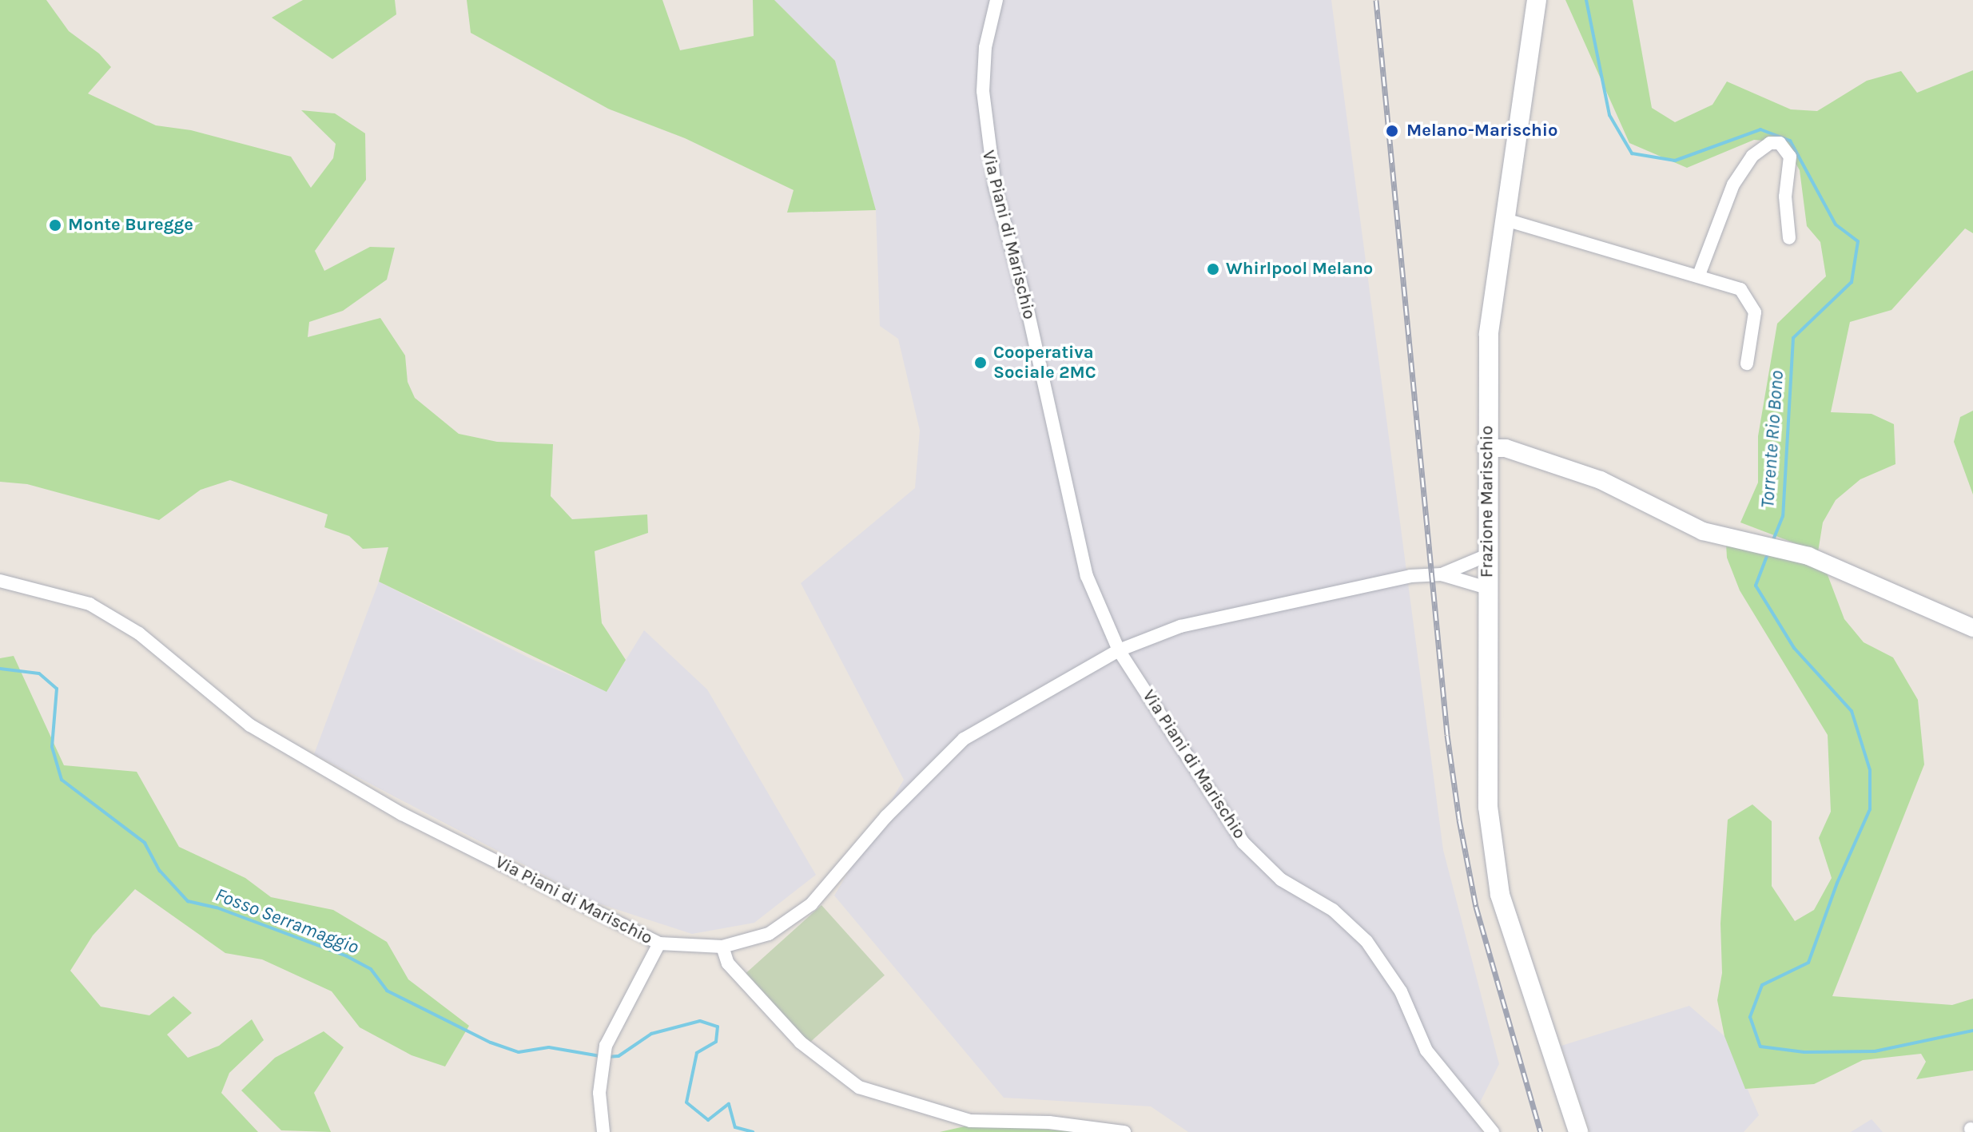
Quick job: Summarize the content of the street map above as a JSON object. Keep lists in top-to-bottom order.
{
  "streets": {
    "main road": ["Frazione Marischio"],
    "street": ["Via Piani di Marischio"]
  },
  "water": ["Torrente Rio Bono", "Fosso Serramaggio"],
  "places": [
    "Melano-Marischio",
    "Monte Buregge",
    "Whirlpool Melano",
    "Cooperativa Sociale 2MC"
  ]
}
